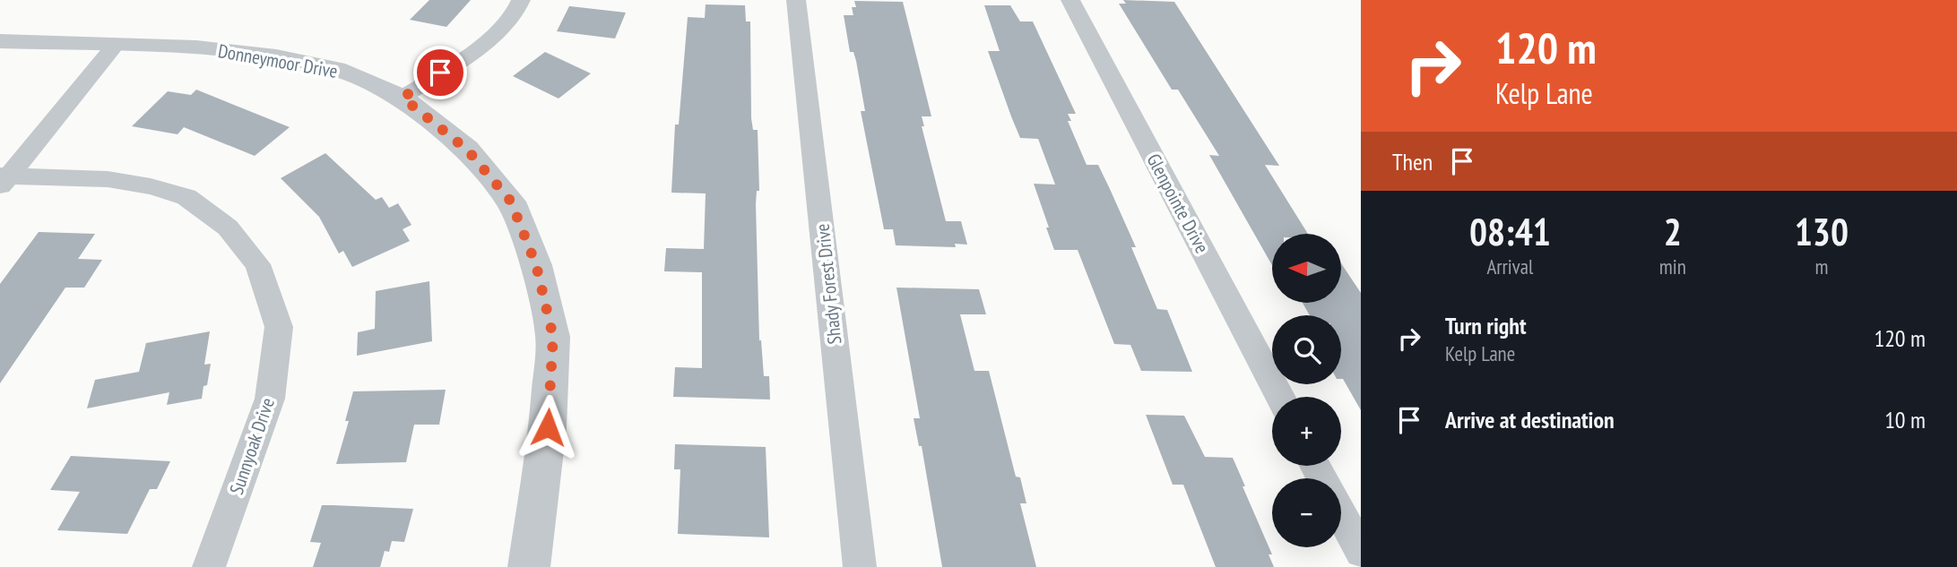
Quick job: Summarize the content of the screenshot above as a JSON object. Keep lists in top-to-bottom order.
{
  "streets": {
    "street": [
      "Donneymoor Drive",
      "Glenpointe Drive",
      "Shady Forest Drive",
      "Sunnyoak Drive"
    ]
  },
  "crossings": [
    ["Donneymoor Drive", "Sunnyoak Drive"]
  ],
  "north": "left",
  "page": {
    "turn": ["120 m", "Kelp Lane"],
    "then": "Then",
    "eta": [
      "08:41",
      "Arrival",
      "2",
      "min",
      "130",
      "m"
    ],
    "map_buttons": ["+", "−"],
    "list": [
      {
        "name": "Turn right",
        "note": "Kelp Lane",
        "value": "120 m"
      },
      {
        "name": "Arrive at destination",
        "value": "10 m"
      }
    ]
  }
}
